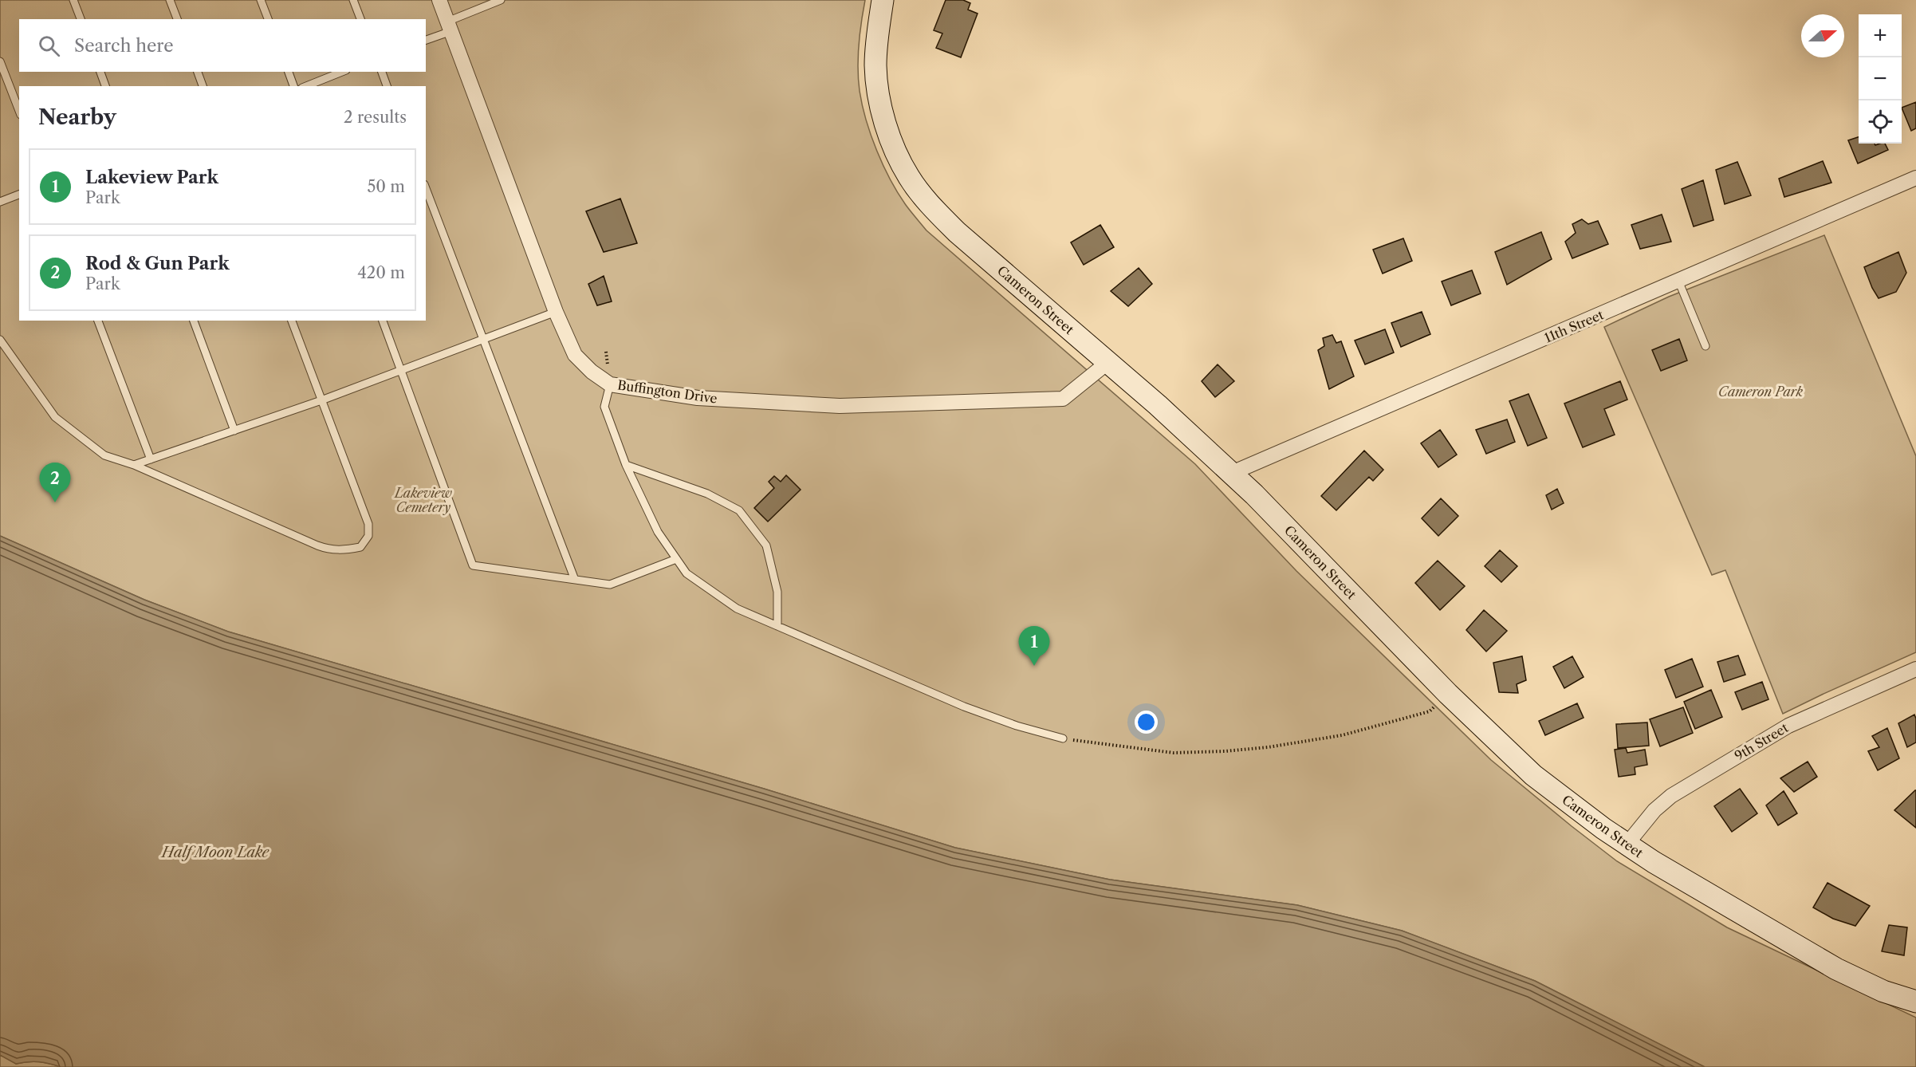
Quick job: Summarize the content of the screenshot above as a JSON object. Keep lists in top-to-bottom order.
{
  "streets": {
    "main road": ["Cameron Street"],
    "street": ["11th Street", "Buffington Drive", "9th Street"]
  },
  "crossings": [
    ["Cameron Street", "11th Street"],
    ["Cameron Street", "Buffington Drive"],
    ["Cameron Street", "9th Street"]
  ],
  "water": ["Half Moon Lake"],
  "parks": ["Cameron Park", "Lakeview Cemetery"],
  "north": "right",
  "page": {
    "map_buttons": ["+", "−"],
    "search": "Search here",
    "heading": ["Nearby", "2 results"],
    "list": [
      {
        "mark": "1",
        "name": "Lakeview Park",
        "note": "Park",
        "value": "50 m"
      },
      {
        "mark": "2",
        "name": "Rod & Gun Park",
        "note": "Park",
        "value": "420 m"
      }
    ],
    "pins": ["2", "1"]
  }
}
